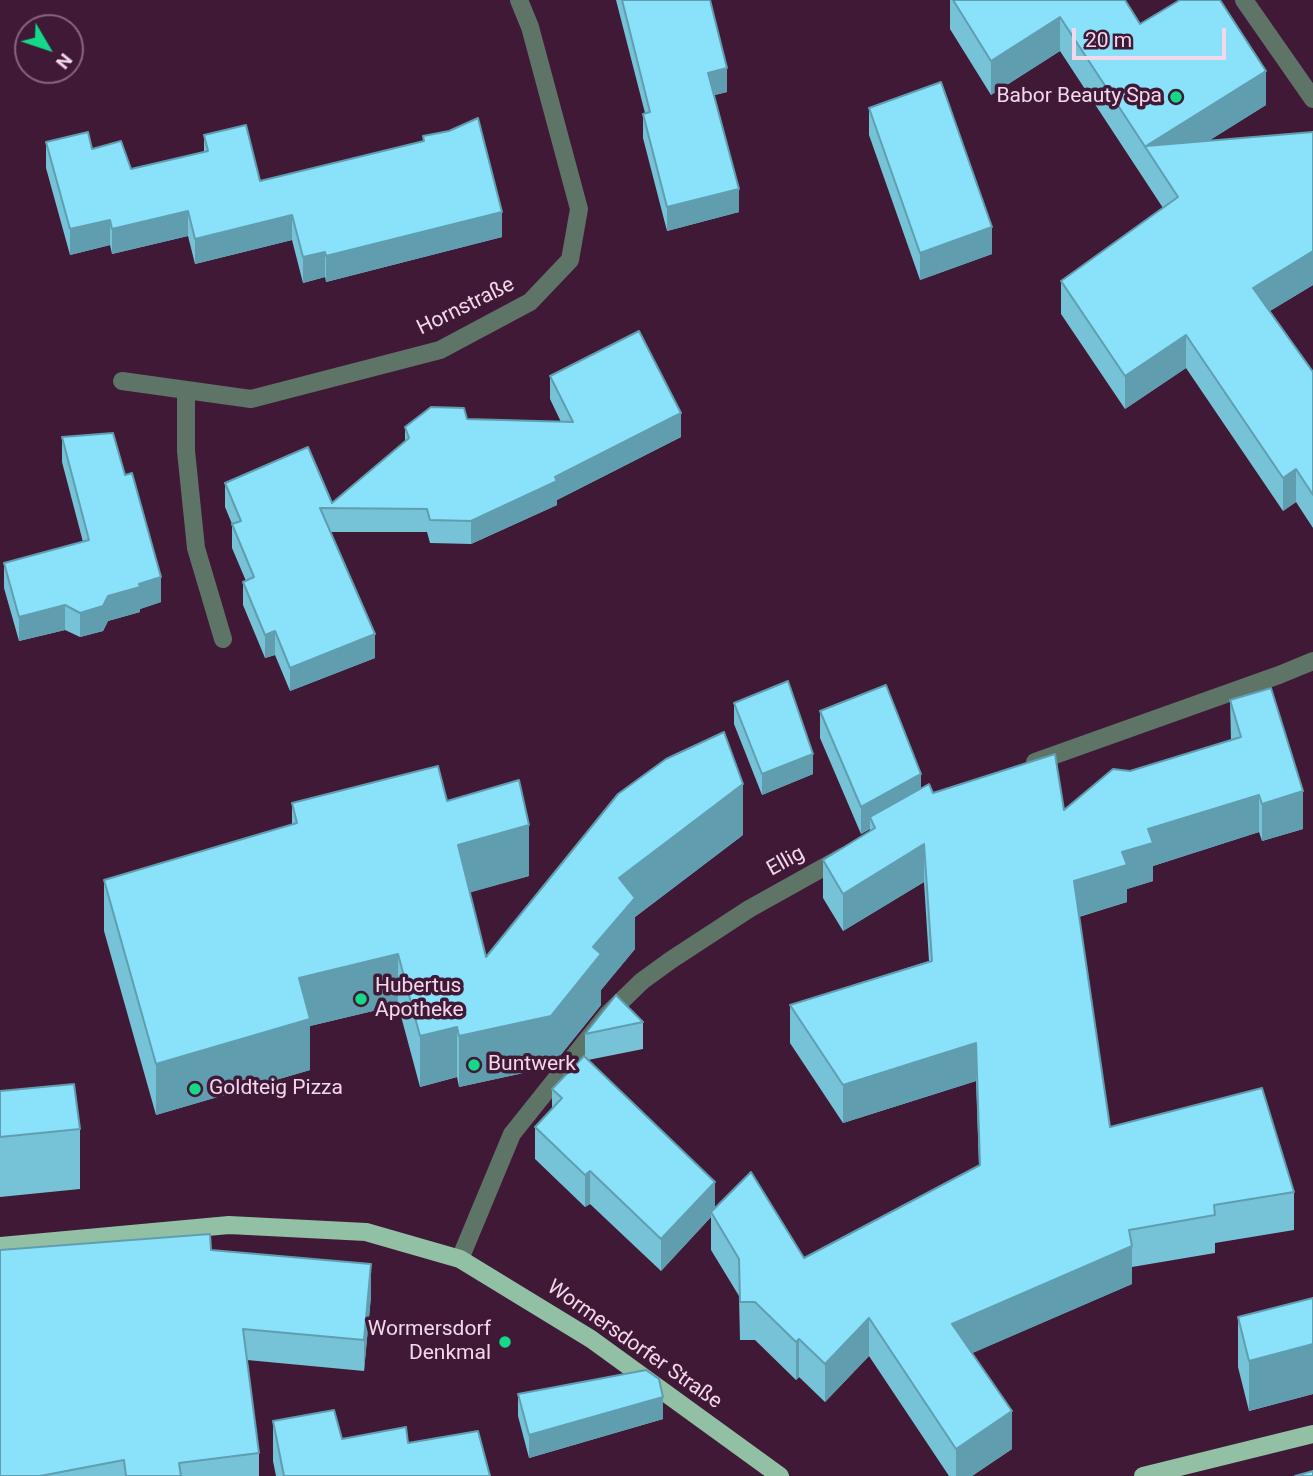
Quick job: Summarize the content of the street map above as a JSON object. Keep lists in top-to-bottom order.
{
  "streets": {
    "main road": ["Wormersdorfer Straße"],
    "street": ["Hornstraße", "Ellig"]
  },
  "crossings": [
    ["Ellig", "Wormersdorfer Straße"]
  ],
  "places": [
    "Babor Beauty Spa",
    "Hubertus Apotheke",
    "Buntwerk",
    "Goldteig Pizza",
    "Wormersdorf Denkmal"
  ],
  "scale_bar": "20 m",
  "north": "bottom right"
}
